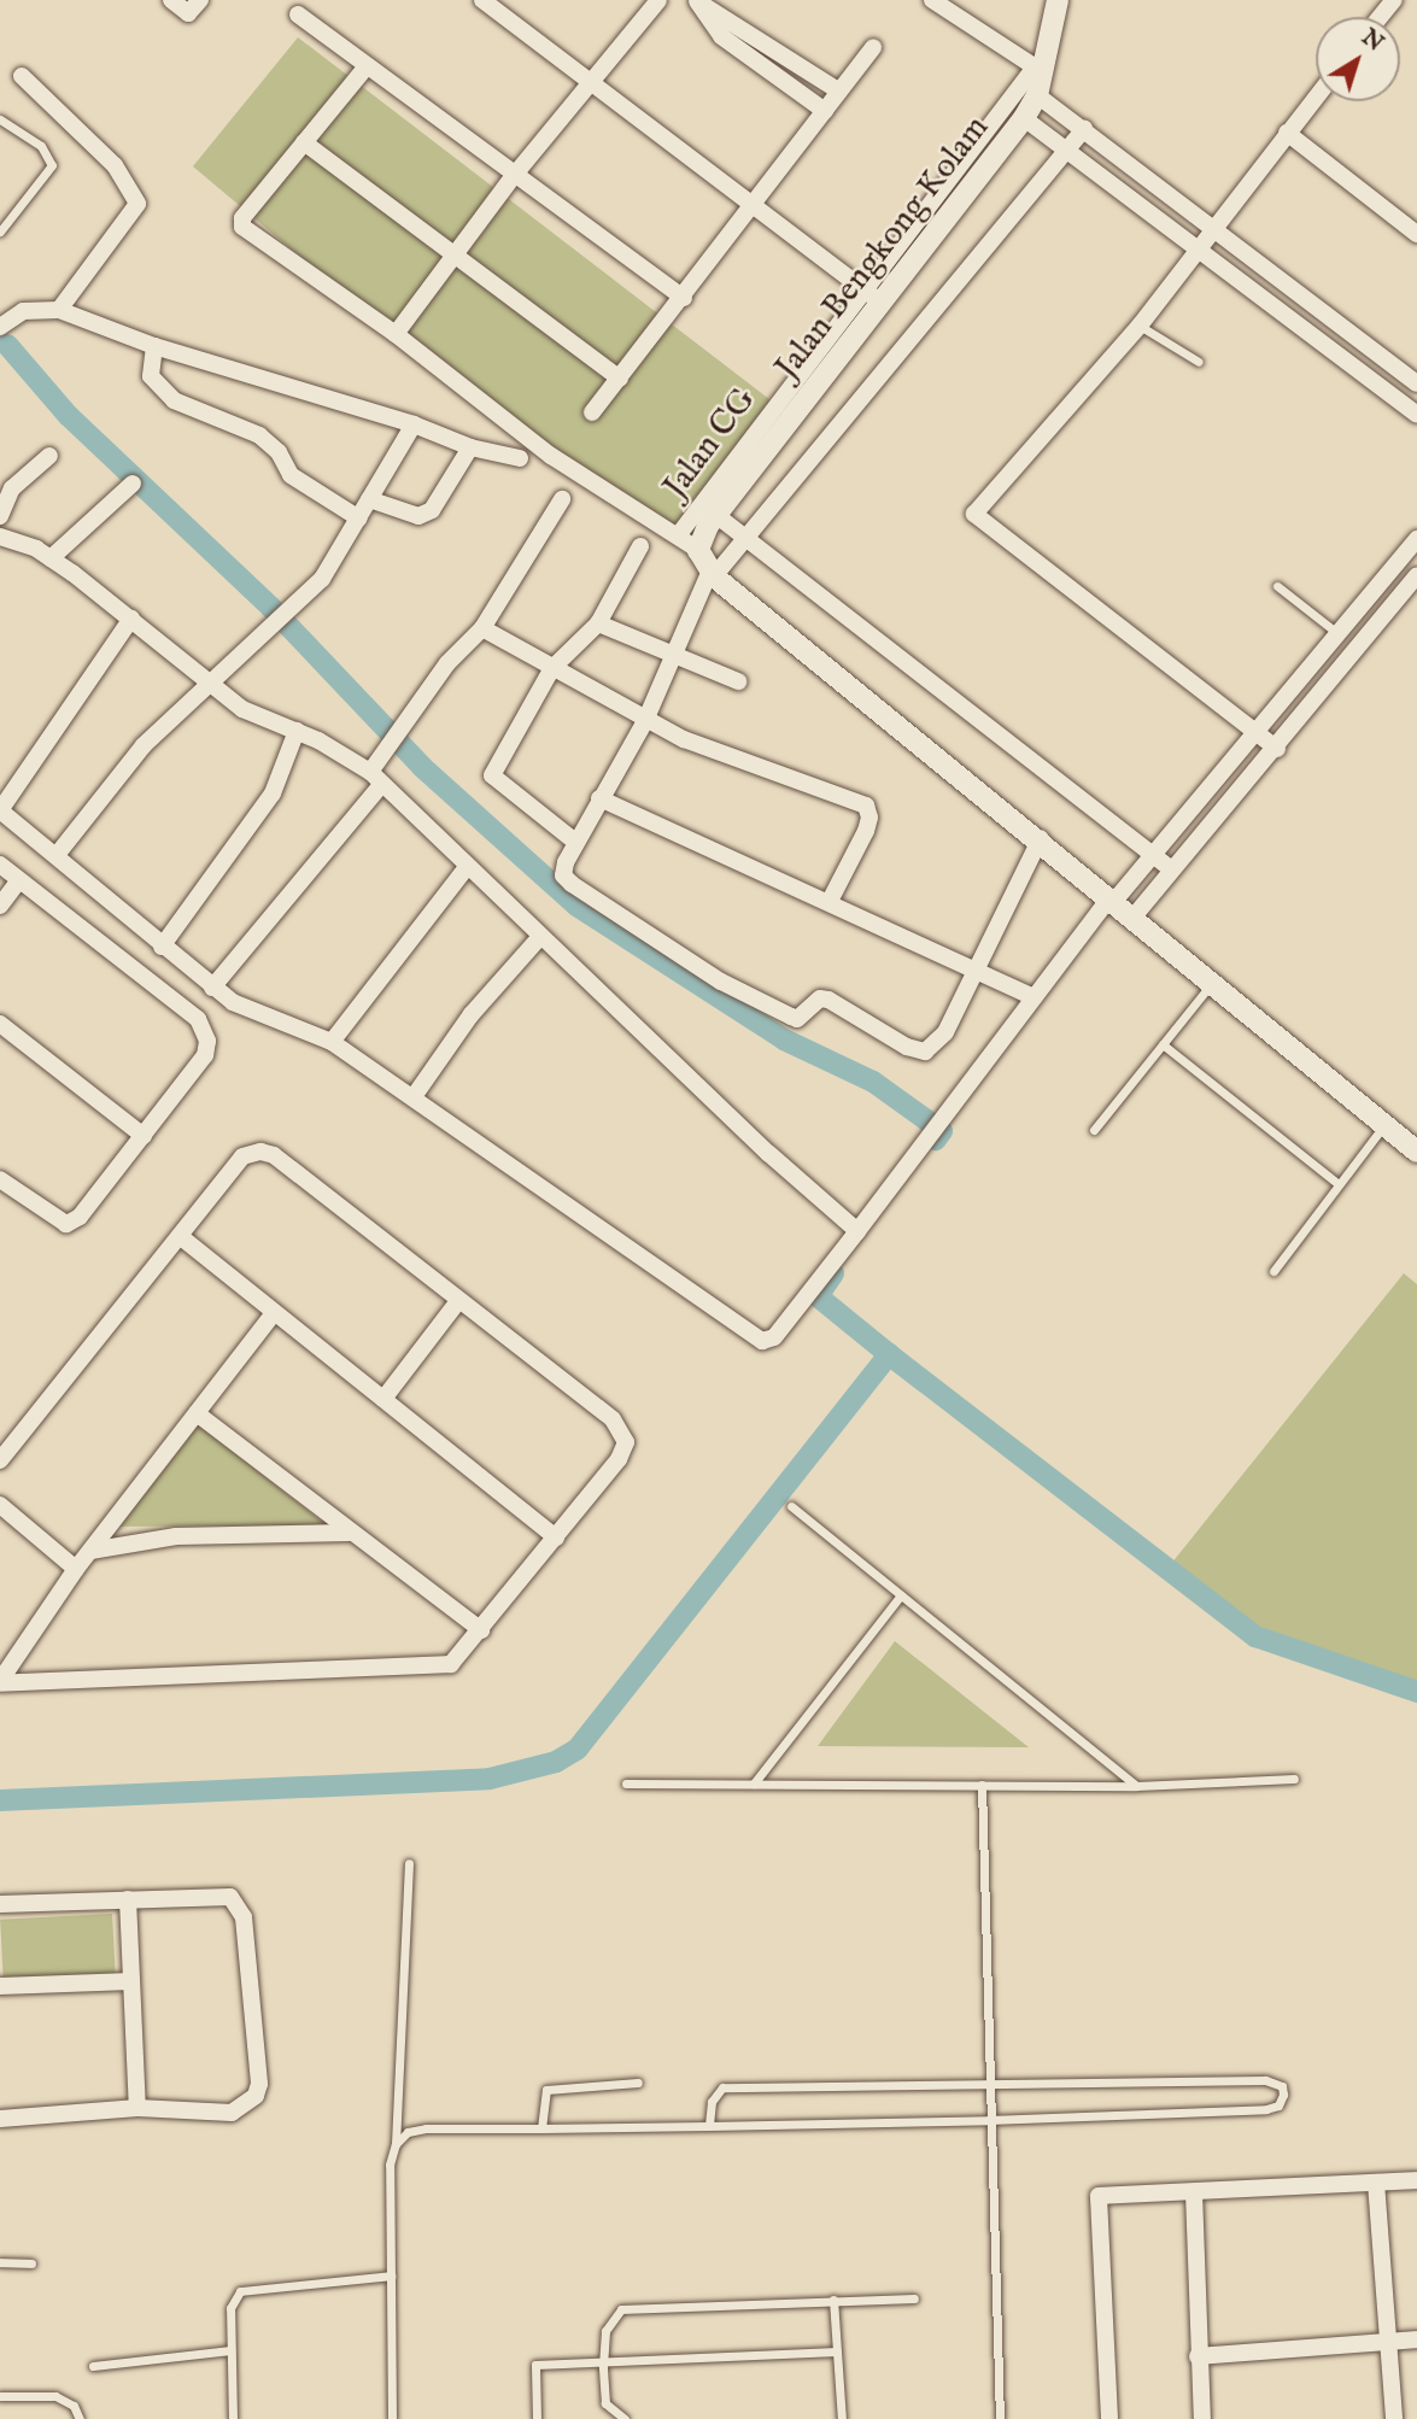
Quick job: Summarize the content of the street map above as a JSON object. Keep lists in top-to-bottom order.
{
  "streets": {
    "street": ["Jalan Bengkong Kolam", "Jalan CG"]
  },
  "crossings": [
    ["Jalan Bengkong Kolam", "Jalan CG"]
  ],
  "north": "top right"
}
